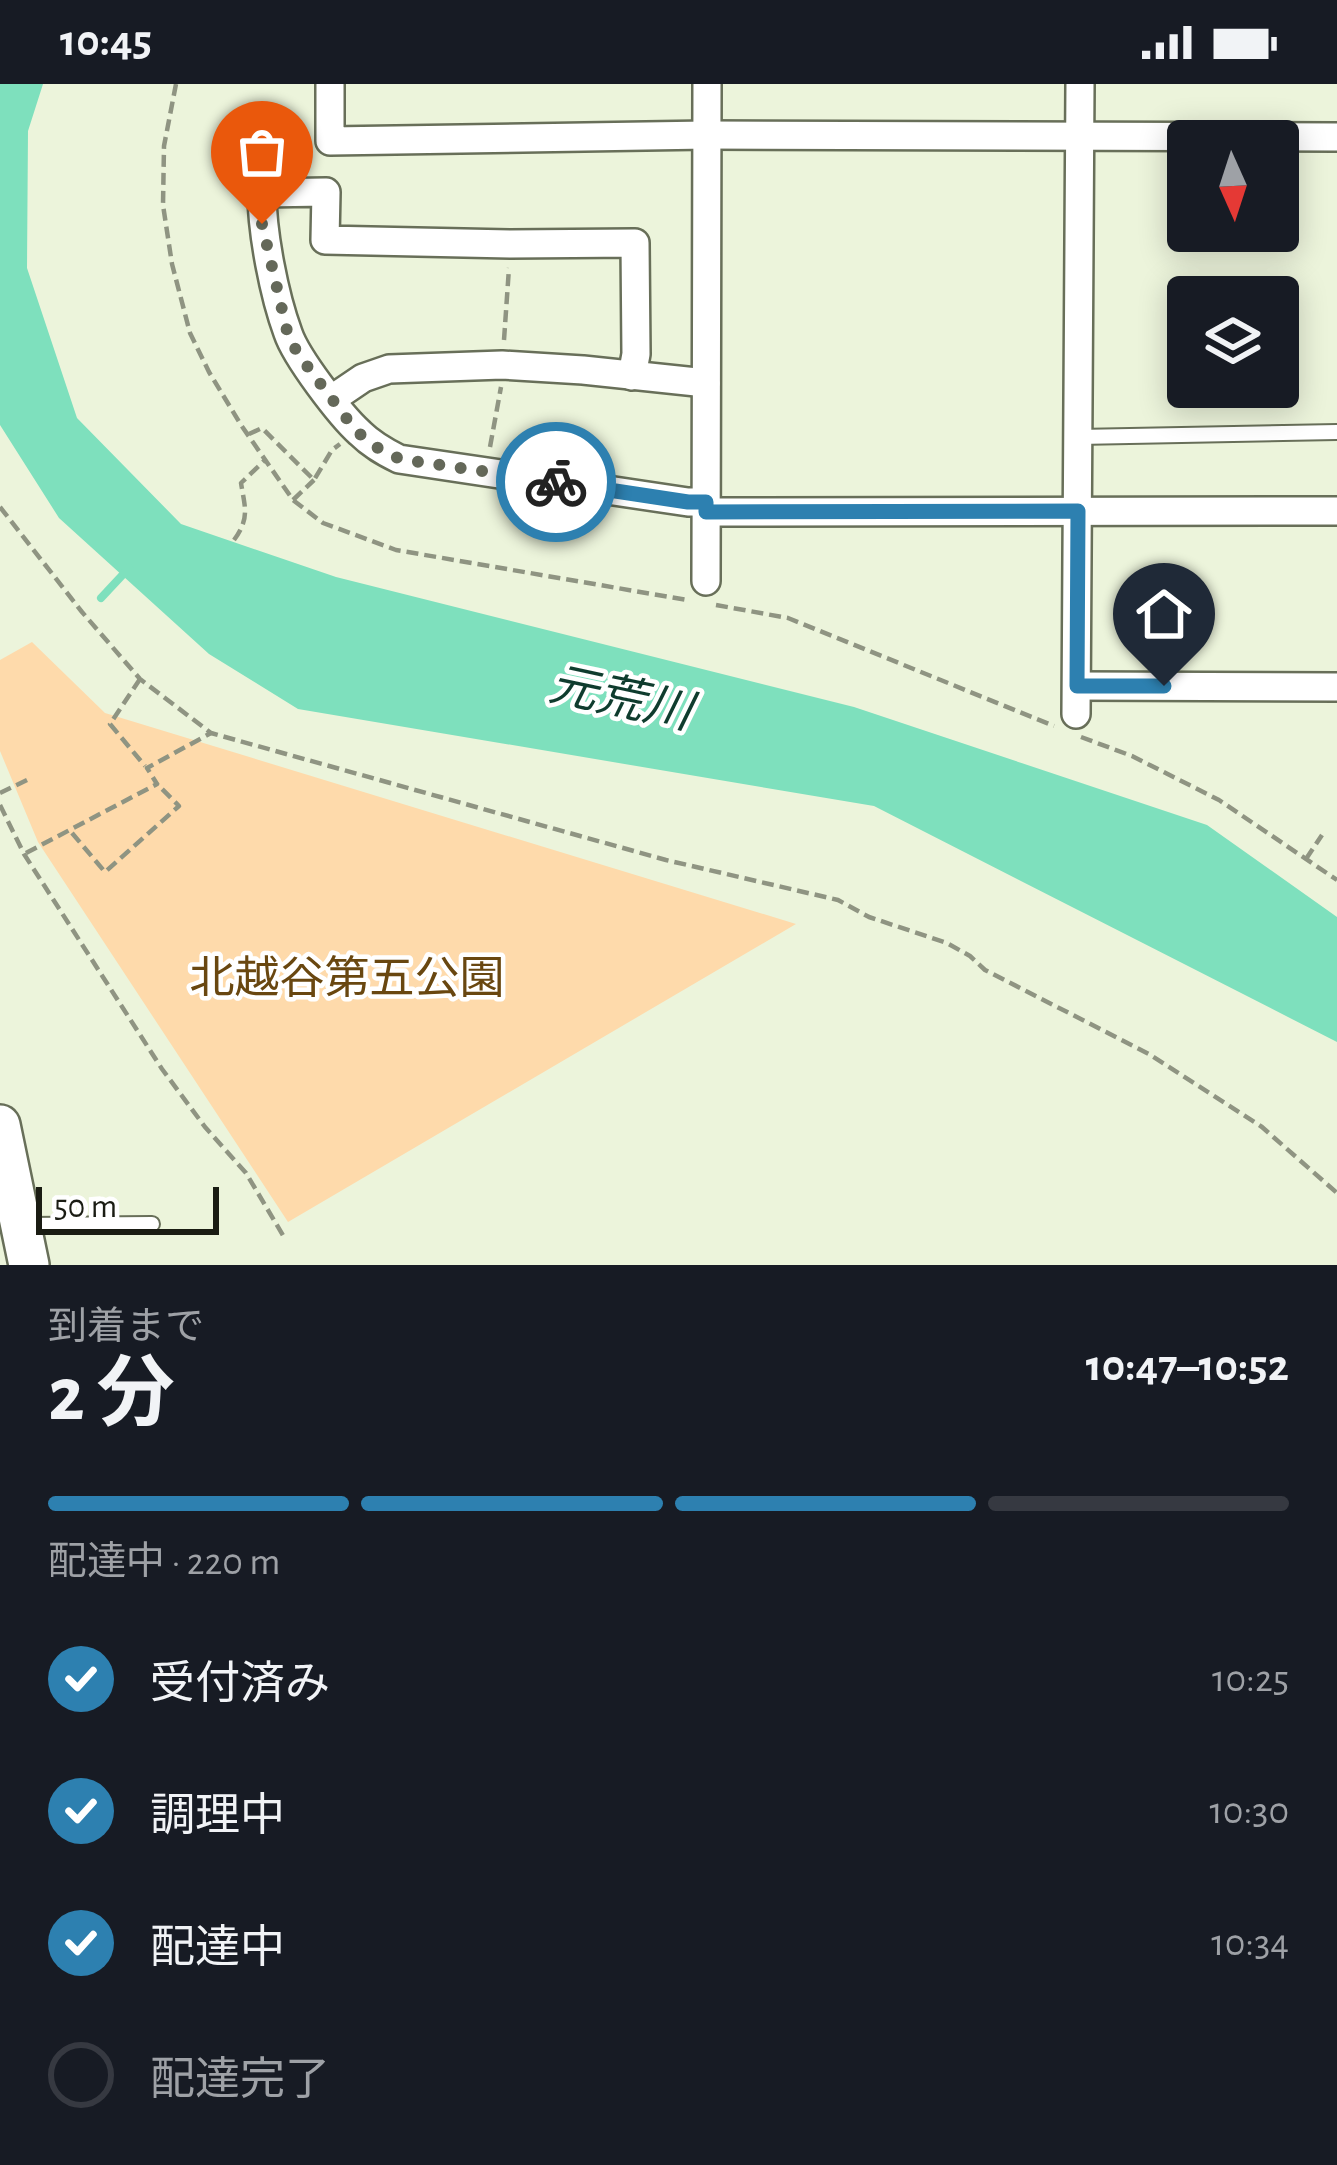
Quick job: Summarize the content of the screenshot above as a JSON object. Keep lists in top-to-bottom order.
{
  "water": ["元荒川"],
  "parks": ["北越谷第五公園"],
  "scale_bar": "50 m",
  "north": "bottom",
  "page": {
    "status": "10:45",
    "scale": "50 m",
    "heading": ["2 分", "到着まで", "10:47–10:52"],
    "bar": "配達中 · 220 m",
    "list": [
      ["受付済み", "10:25"],
      ["調理中", "10:30"],
      ["配達中", "10:34"],
      "配達完了"
    ]
  }
}
